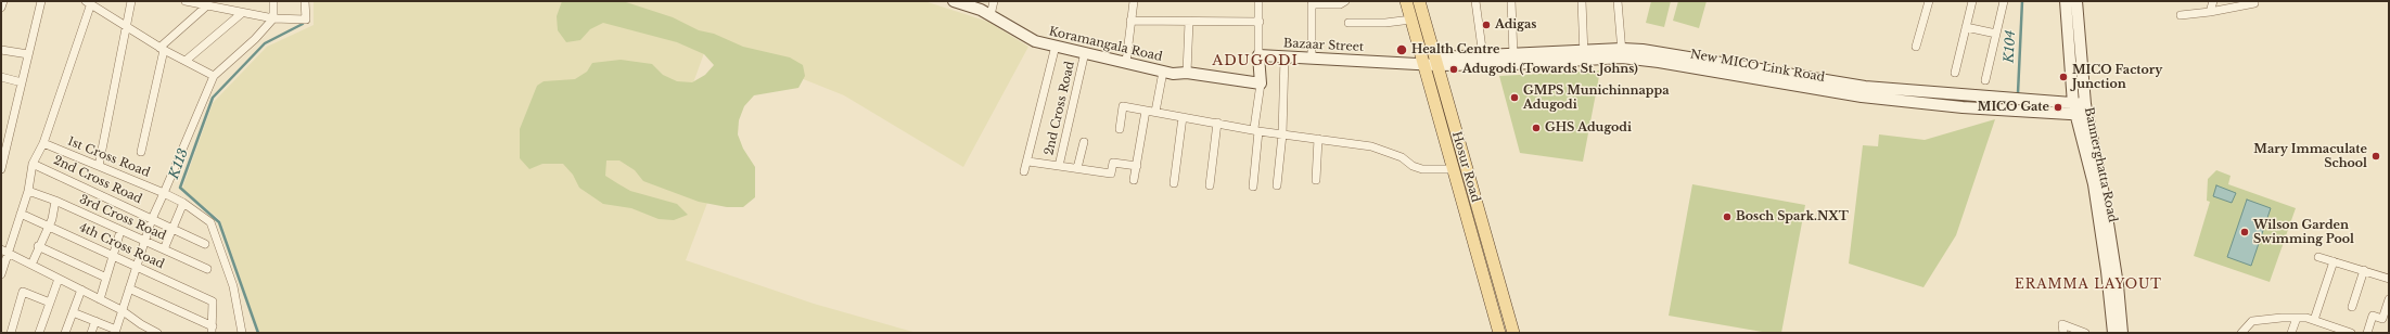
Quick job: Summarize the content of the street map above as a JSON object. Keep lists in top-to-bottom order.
{
  "streets": {
    "main road": ["Hosur Road"],
    "street": [
      "Koramangala Road",
      "Bazaar Street",
      "New MICO Link Road",
      "2nd Cross Road",
      "1st Cross Road",
      "Bannerghatta Road",
      "3rd Cross Road",
      "4th Cross Road"
    ]
  },
  "crossings": [
    ["Koramangala Road", "2nd Cross Road"],
    ["Bazaar Street", "New MICO Link Road"],
    ["Bazaar Street", "Hosur Road"],
    ["New MICO Link Road", "Bannerghatta Road"],
    ["New MICO Link Road", "Hosur Road"]
  ],
  "districts": ["ADUGODI", "ERAMMA LAYOUT"],
  "water": ["K104", "K113"],
  "places": [
    "Adigas",
    "Health Centre",
    "Adugodi (Towards St. Johns)",
    "MICO Factory Junction",
    "GMPS Munichinnappa Adugodi",
    "MICO Gate",
    "GHS Adugodi",
    "Mary Immaculate School",
    "Bosch Spark.NXT",
    "Wilson Garden Swimming Pool"
  ]
}
